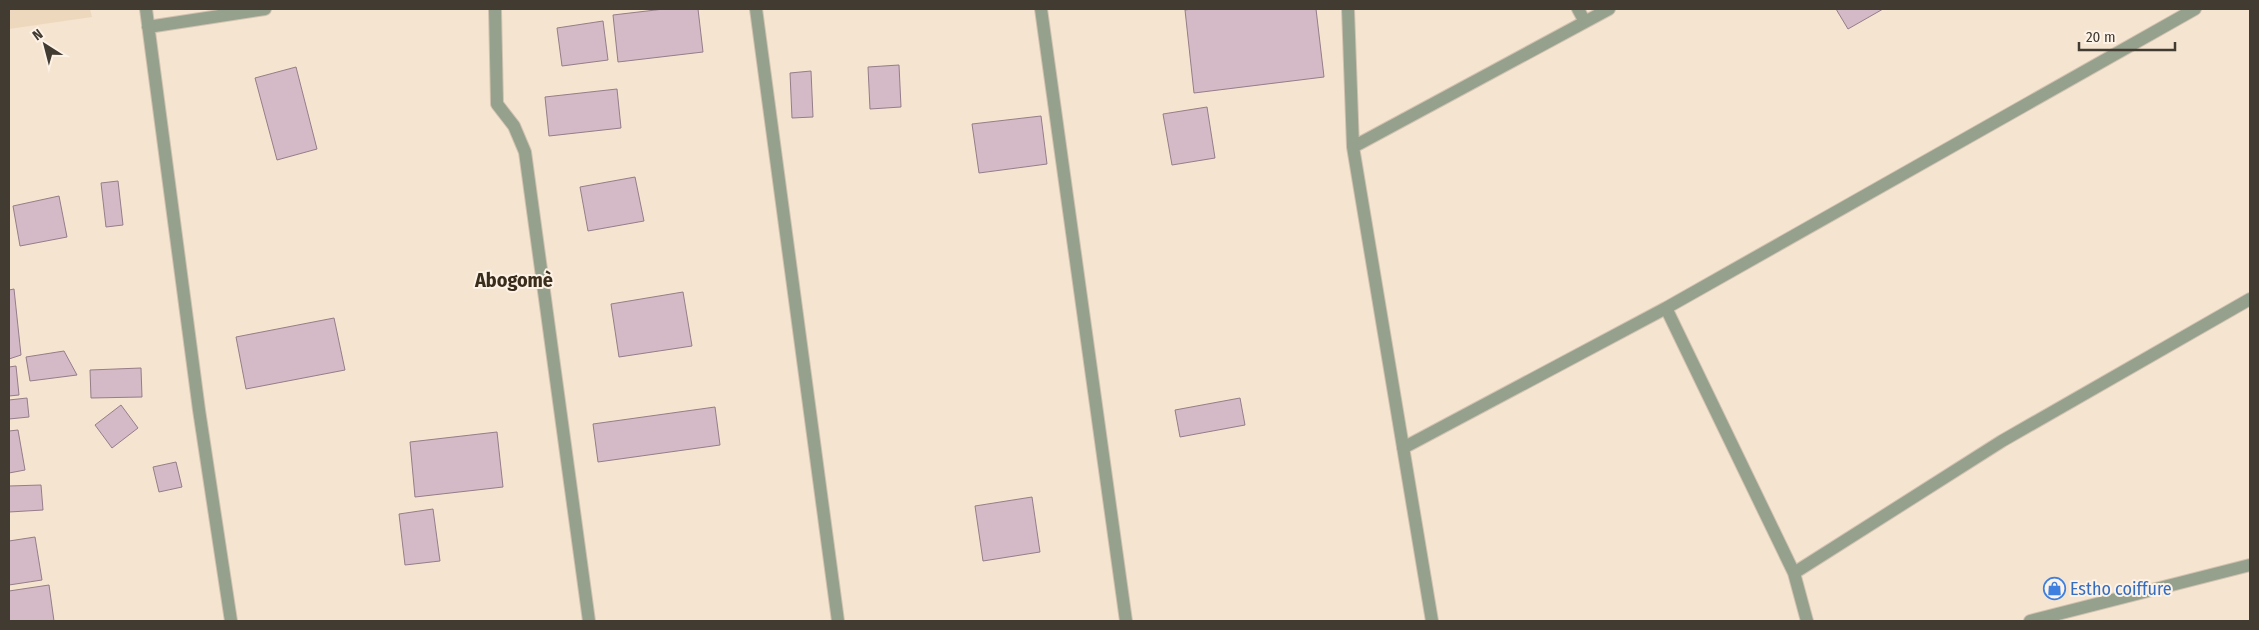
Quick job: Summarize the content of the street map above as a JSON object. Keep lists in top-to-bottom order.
{
  "districts": ["Abogomè"],
  "places": {
    "shop": ["Estho coiffure"]
  },
  "scale_bar": "20 m",
  "north": "top left"
}
